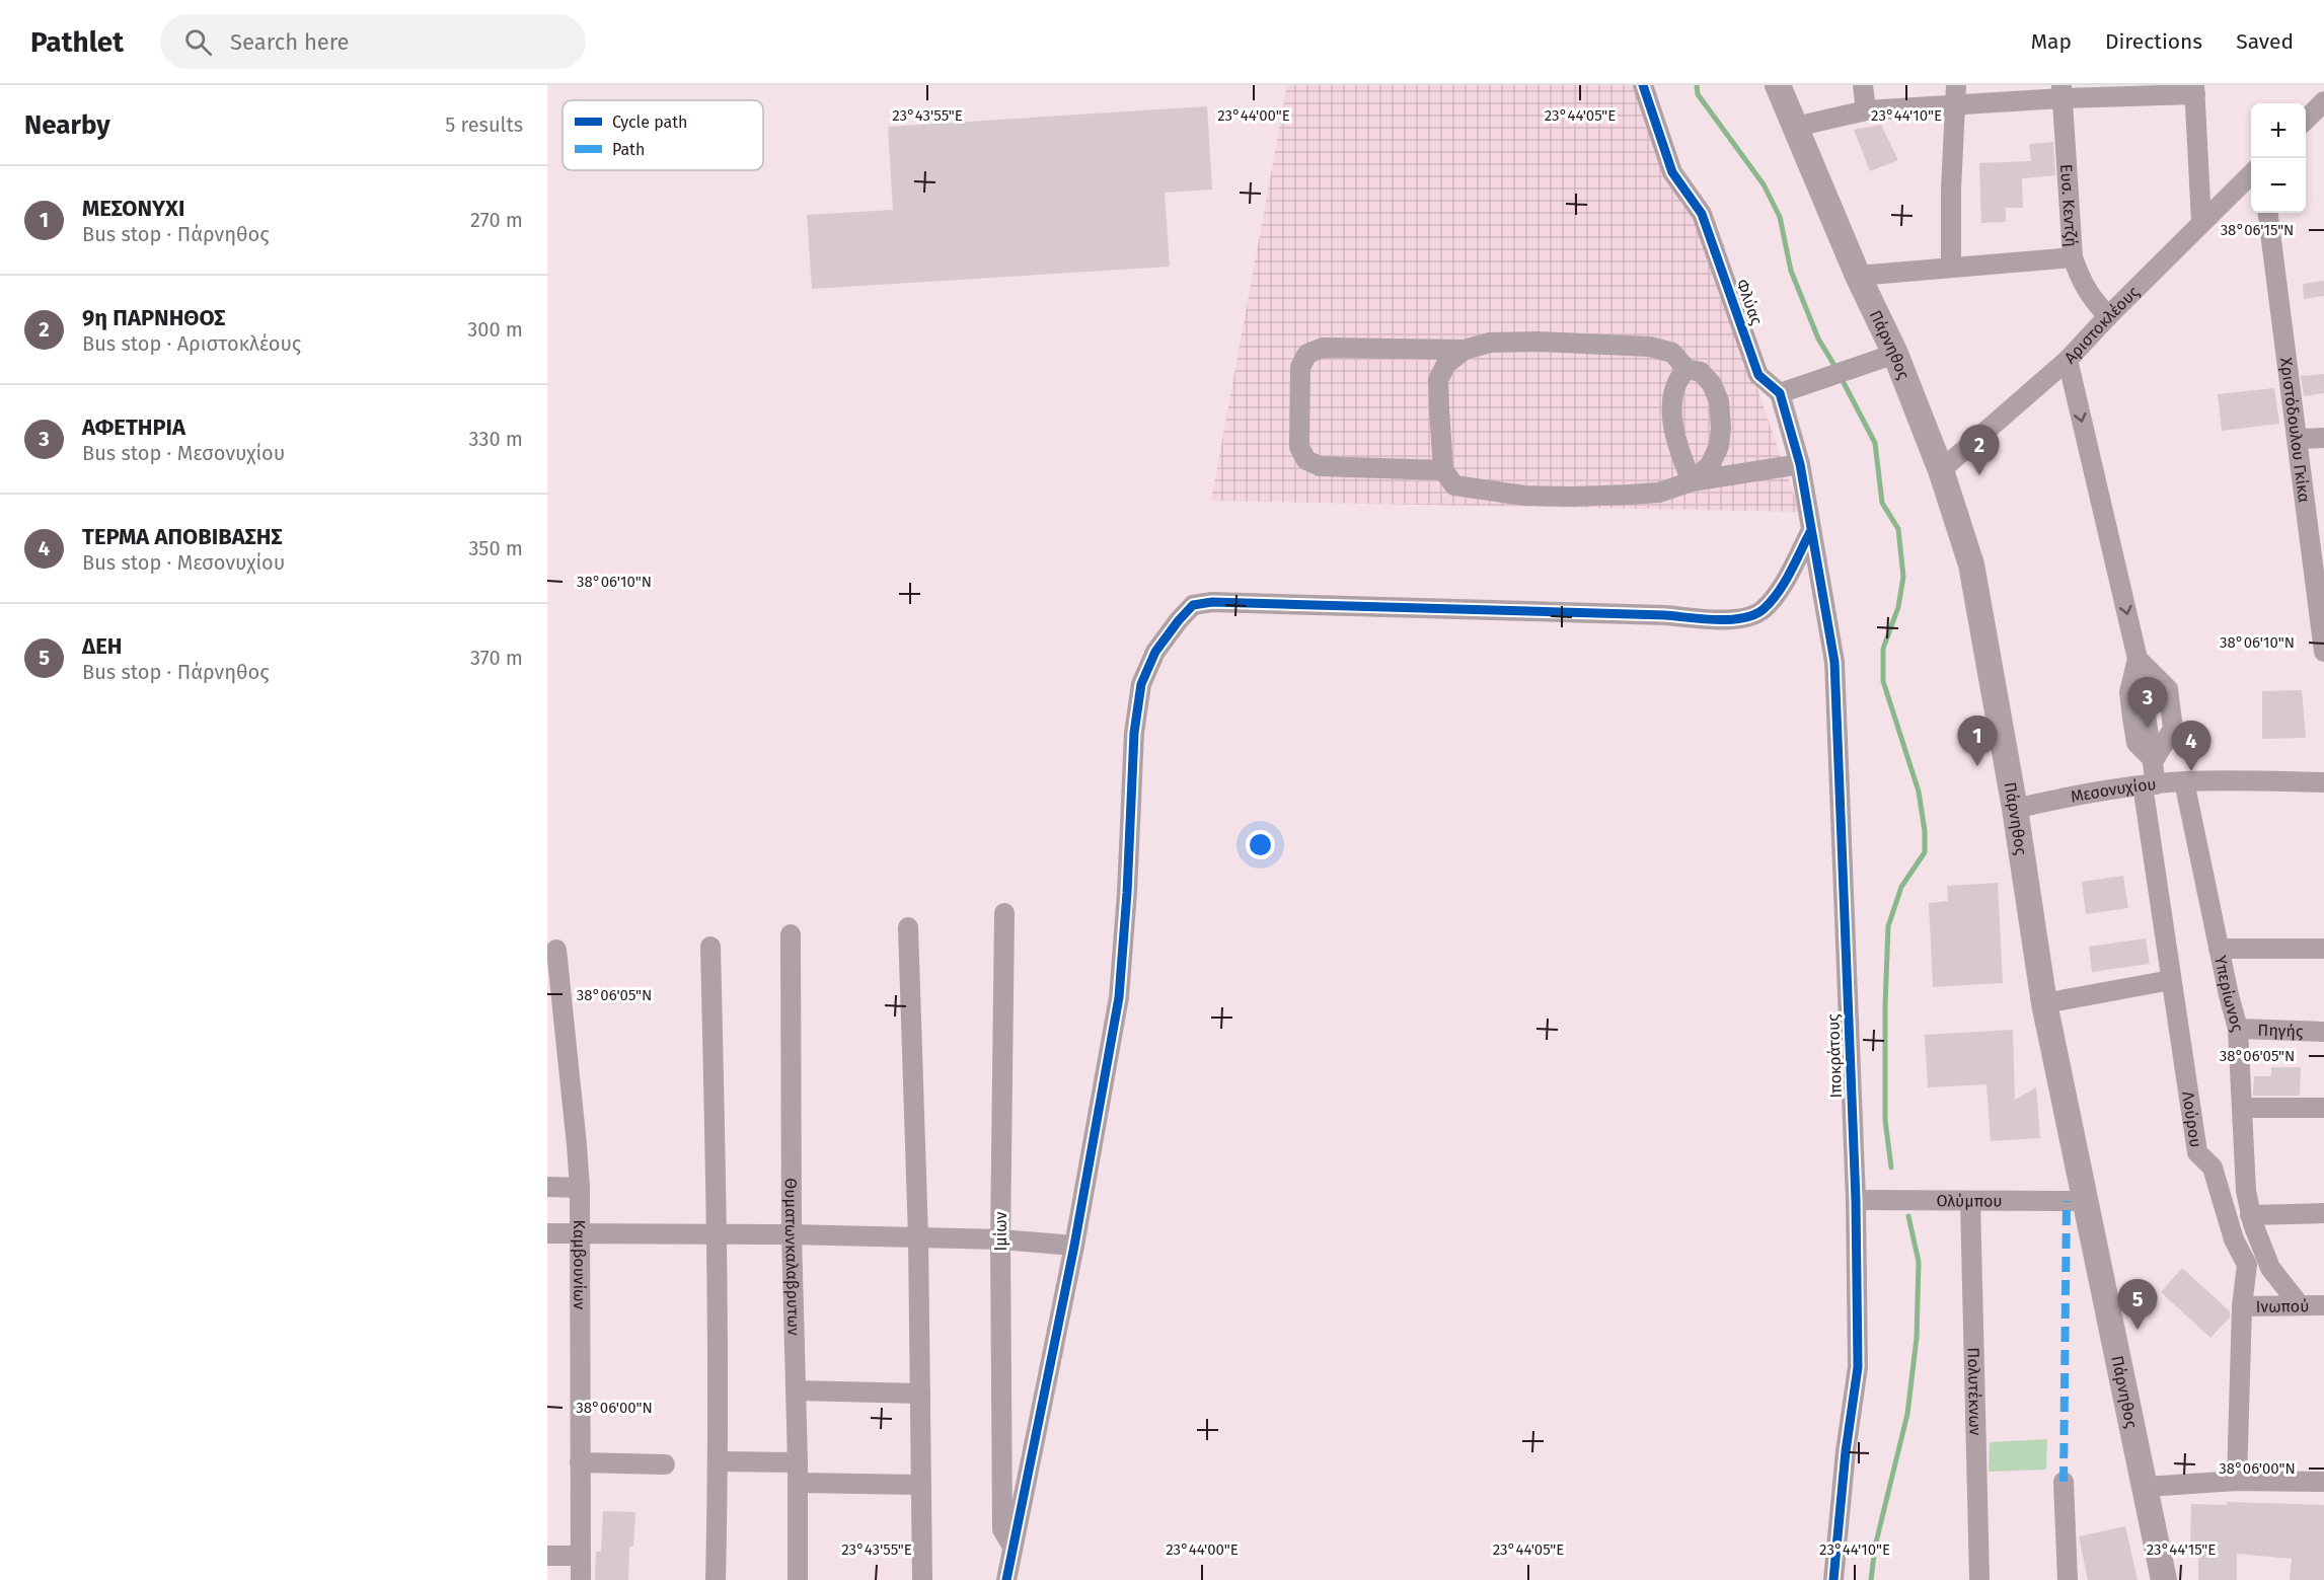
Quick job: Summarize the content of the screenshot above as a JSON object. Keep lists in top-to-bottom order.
{
  "streets": {
    "main road": ["Πάρνηθος"],
    "street": [
      "Ευσ. Κεντζή",
      "Φλύας",
      "Αριστοκλέους",
      "Χριστόδουλου Γκίκα",
      "Μεσονυχίου",
      "Υπερίωνος",
      "Πηγής",
      "Ιποκράτους",
      "Λούρου",
      "Ολύμπου",
      "Ιμίων",
      "Θυματωνκαλαβρυτων",
      "Καμβουνίων",
      "Ινωπού",
      "Πολυτέκνων"
    ]
  },
  "crossings": [
    ["Ευσ. Κεντζή", "Αριστοκλέους"],
    ["Αριστοκλέους", "Πάρνηθος"],
    ["Αριστοκλέους", "Λούρου"],
    ["Πάρνηθος", "Μεσονυχίου"],
    ["Πάρνηθος", "Ολύμπου"],
    ["Μεσονυχίου", "Υπερίωνος"],
    ["Μεσονυχίου", "Λούρου"],
    ["Υπερίωνος", "Πηγής"],
    ["Υπερίωνος", "Ινωπού"],
    ["Ιποκράτους", "Ολύμπου"],
    ["Λούρου", "Ινωπού"],
    ["Ολύμπου", "Πολυτέκνων"]
  ],
  "legend": ["Cycle path", "Path"],
  "page": {
    "header": "Pathlet",
    "search": "Search here",
    "nav": ["Map", "Directions", "Saved"],
    "heading": ["Nearby", "5 results"],
    "map_buttons": ["+", "−"],
    "list": [
      {
        "mark": "1",
        "name": "ΜΕΣΟΝΥΧΙ",
        "note": "Bus stop · Πάρνηθος",
        "value": "270 m"
      },
      {
        "mark": "2",
        "name": "9η ΠΑΡΝΗΘΟΣ",
        "note": "Bus stop · Αριστοκλέους",
        "value": "300 m"
      },
      {
        "mark": "3",
        "name": "ΑΦΕΤΗΡΙΑ",
        "note": "Bus stop · Μεσονυχίου",
        "value": "330 m"
      },
      {
        "mark": "4",
        "name": "ΤΕΡΜΑ ΑΠΟΒΙΒΑΣΗΣ",
        "note": "Bus stop · Μεσονυχίου",
        "value": "350 m"
      },
      {
        "mark": "5",
        "name": "ΔΕΗ",
        "note": "Bus stop · Πάρνηθος",
        "value": "370 m"
      }
    ],
    "pins": [
      "2",
      "3",
      "1",
      "4",
      "5"
    ]
  },
  "coordinates": [
    "23°43'55\"E",
    "23°44'00\"E",
    "23°44'05\"E",
    "23°44'10\"E",
    "38°06'15\"N",
    "38°06'10\"N",
    "38°06'05\"N",
    "38°06'00\"N",
    "23°44'15\"E"
  ]
}
